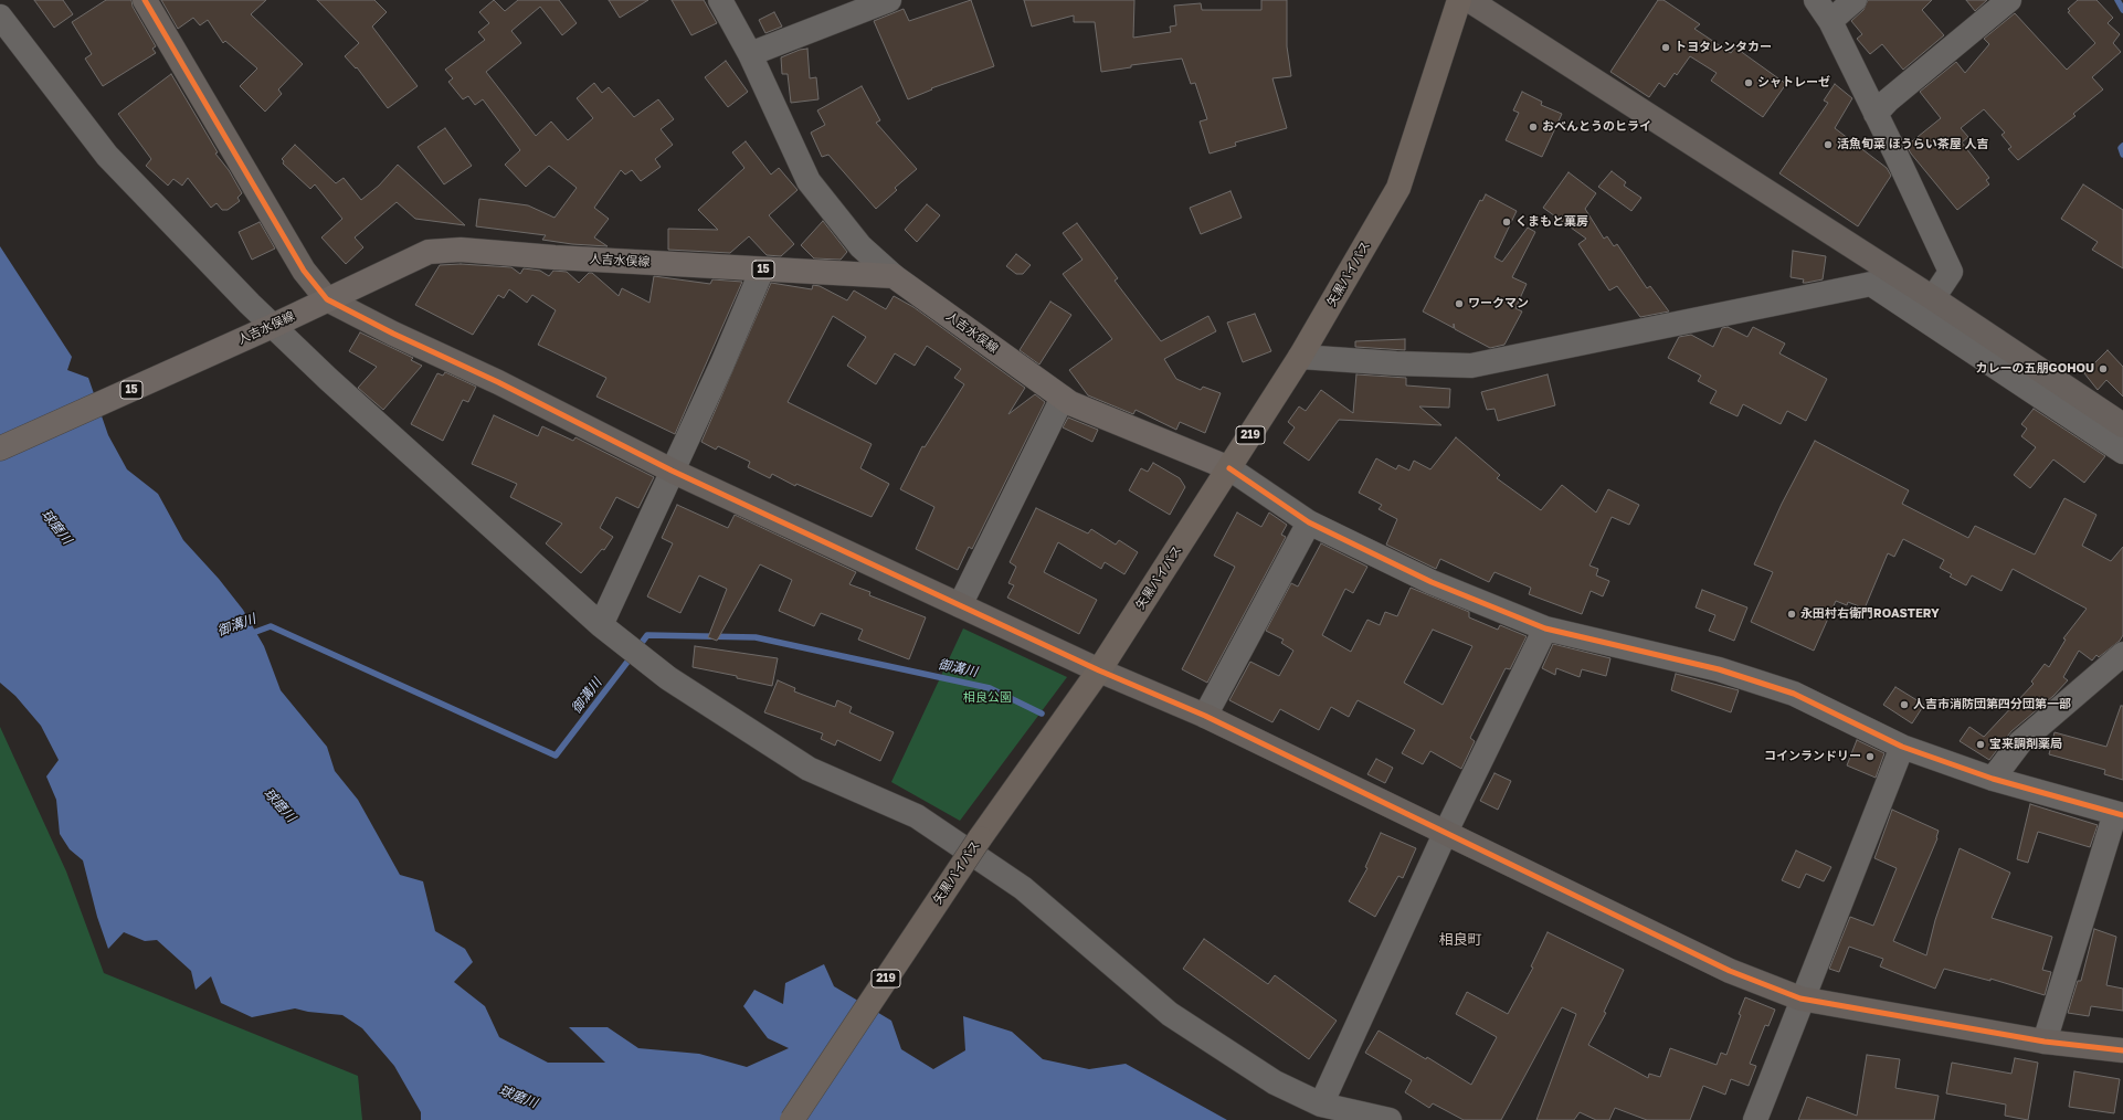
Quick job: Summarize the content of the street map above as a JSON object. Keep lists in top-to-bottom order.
{
  "streets": {
    "highway": ["矢黒バイパス", "219"],
    "main road": ["人吉水俣線", "15"]
  },
  "crossings": [
    ["人吉水俣線", "矢黒バイパス"]
  ],
  "districts": ["相良町"],
  "water": ["球磨川", "御溝川"],
  "parks": ["相良公園"],
  "places": [
    "トヨタレンタカー",
    "シャトレーゼ",
    "おべんとうのヒライ",
    "活魚旬菜 ほうらい茶屋 人吉",
    "くまもと菓房",
    "ワークマン",
    "カレーの五朋GOHOU",
    "永田村右衛門ROASTERY",
    "人吉市消防団第四分団第一部",
    "宝来調剤薬局",
    "コインランドリー"
  ]
}
